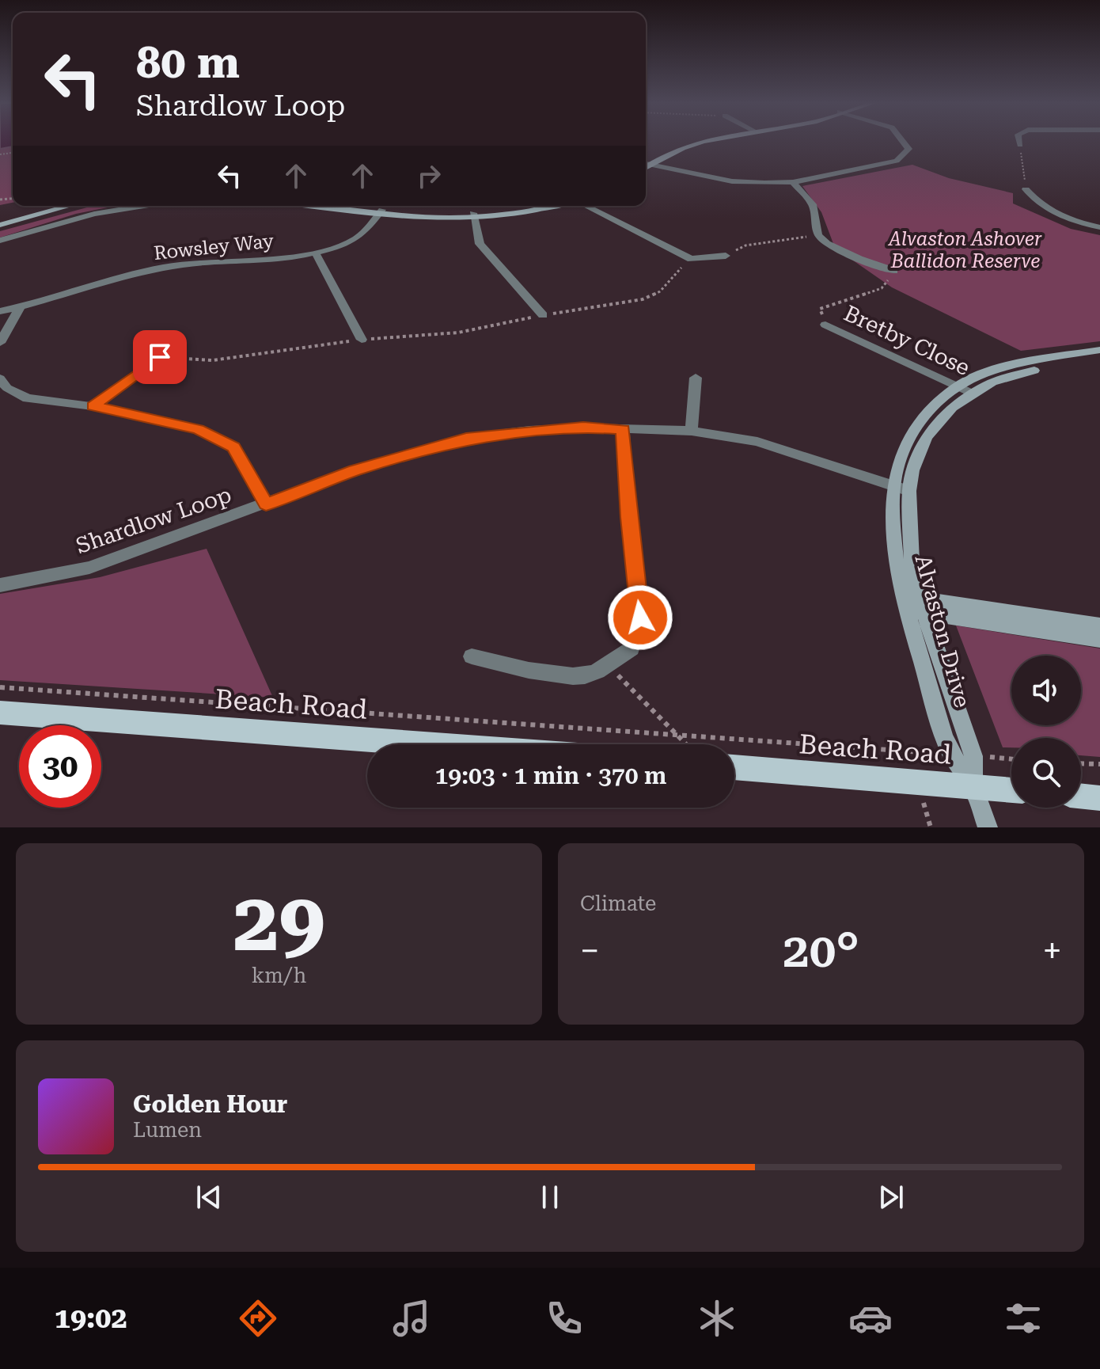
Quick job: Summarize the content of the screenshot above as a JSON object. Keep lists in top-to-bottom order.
{
  "streets": {
    "main road": ["Beach Road"],
    "street": [
      "Rowsley Way",
      "Bretby Close",
      "Shardlow Loop",
      "Alvaston Drive"
    ]
  },
  "crossings": [
    ["Bretby Close", "Alvaston Drive"],
    ["Shardlow Loop", "Alvaston Drive"],
    ["Alvaston Drive", "Beach Road"]
  ],
  "parks": ["Alvaston Ashover Ballidon Reserve"],
  "page": {
    "turn": ["80 m", "Shardlow Loop"],
    "limit": "30",
    "trip": "19:03 · 1 min · 370 m",
    "tile": [
      ["29", "km/h"],
      "Climate"
    ],
    "heat": ["−", "20°", "+"],
    "song": ["Golden Hour", "Lumen"],
    "tabs": "19:02"
  }
}
